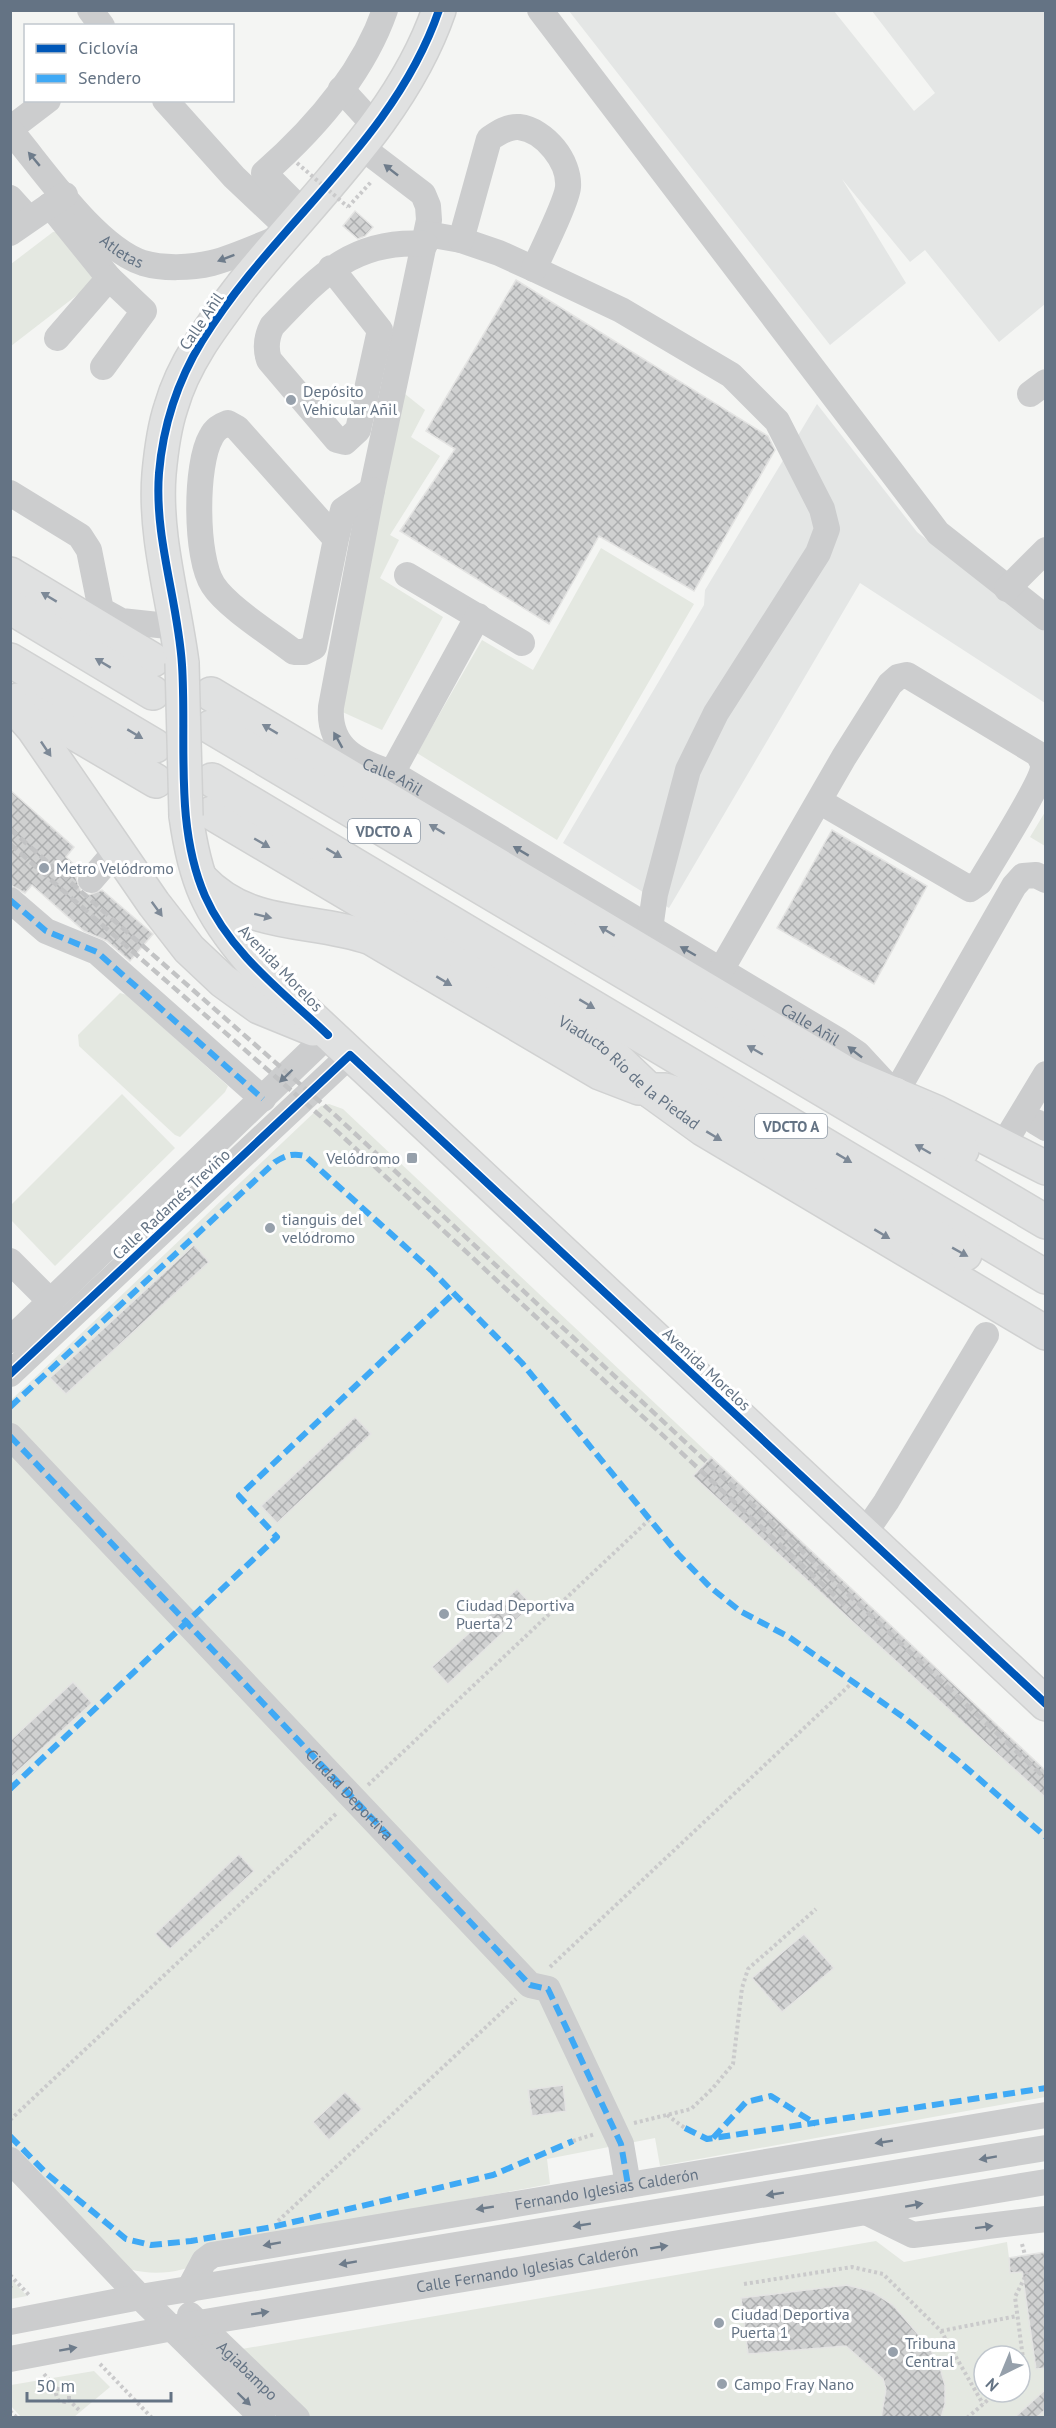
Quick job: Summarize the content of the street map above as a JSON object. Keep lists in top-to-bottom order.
{
  "streets": {
    "main road": [
      "Calle Añil",
      "VDCTO A",
      "Avenida Morelos",
      "Viaducto Río de la Piedad"
    ],
    "street": [
      "Atletas",
      "Calle Radamés Treviño",
      "Ciudad Deportiva",
      "Fernando Iglesias Calderón",
      "Calle Fernando Iglesias Calderón",
      "Agiabampo"
    ]
  },
  "crossings": [
    ["Atletas", "Calle Añil"],
    ["Calle Añil", "Avenida Morelos"],
    ["Calle Añil", "Viaducto Río de la Piedad"],
    ["Avenida Morelos", "Viaducto Río de la Piedad"],
    ["Avenida Morelos", "Calle Radamés Treviño"],
    ["Ciudad Deportiva", "Fernando Iglesias Calderón"],
    ["Fernando Iglesias Calderón", "Agiabampo"],
    ["Calle Fernando Iglesias Calderón", "Agiabampo"]
  ],
  "places": {
    "other": [
      "Depósito Vehicular Añil",
      "Metro Velódromo",
      "tianguis del velódromo",
      "Ciudad Deportiva Puerta 2",
      "Ciudad Deportiva Puerta 1",
      "Tribuna Central",
      "Campo Fray Nano"
    ],
    "transit": ["Velódromo"]
  },
  "legend": ["Ciclovía", "Sendero"],
  "scale_bar": "50 m",
  "north": "bottom left"
}
